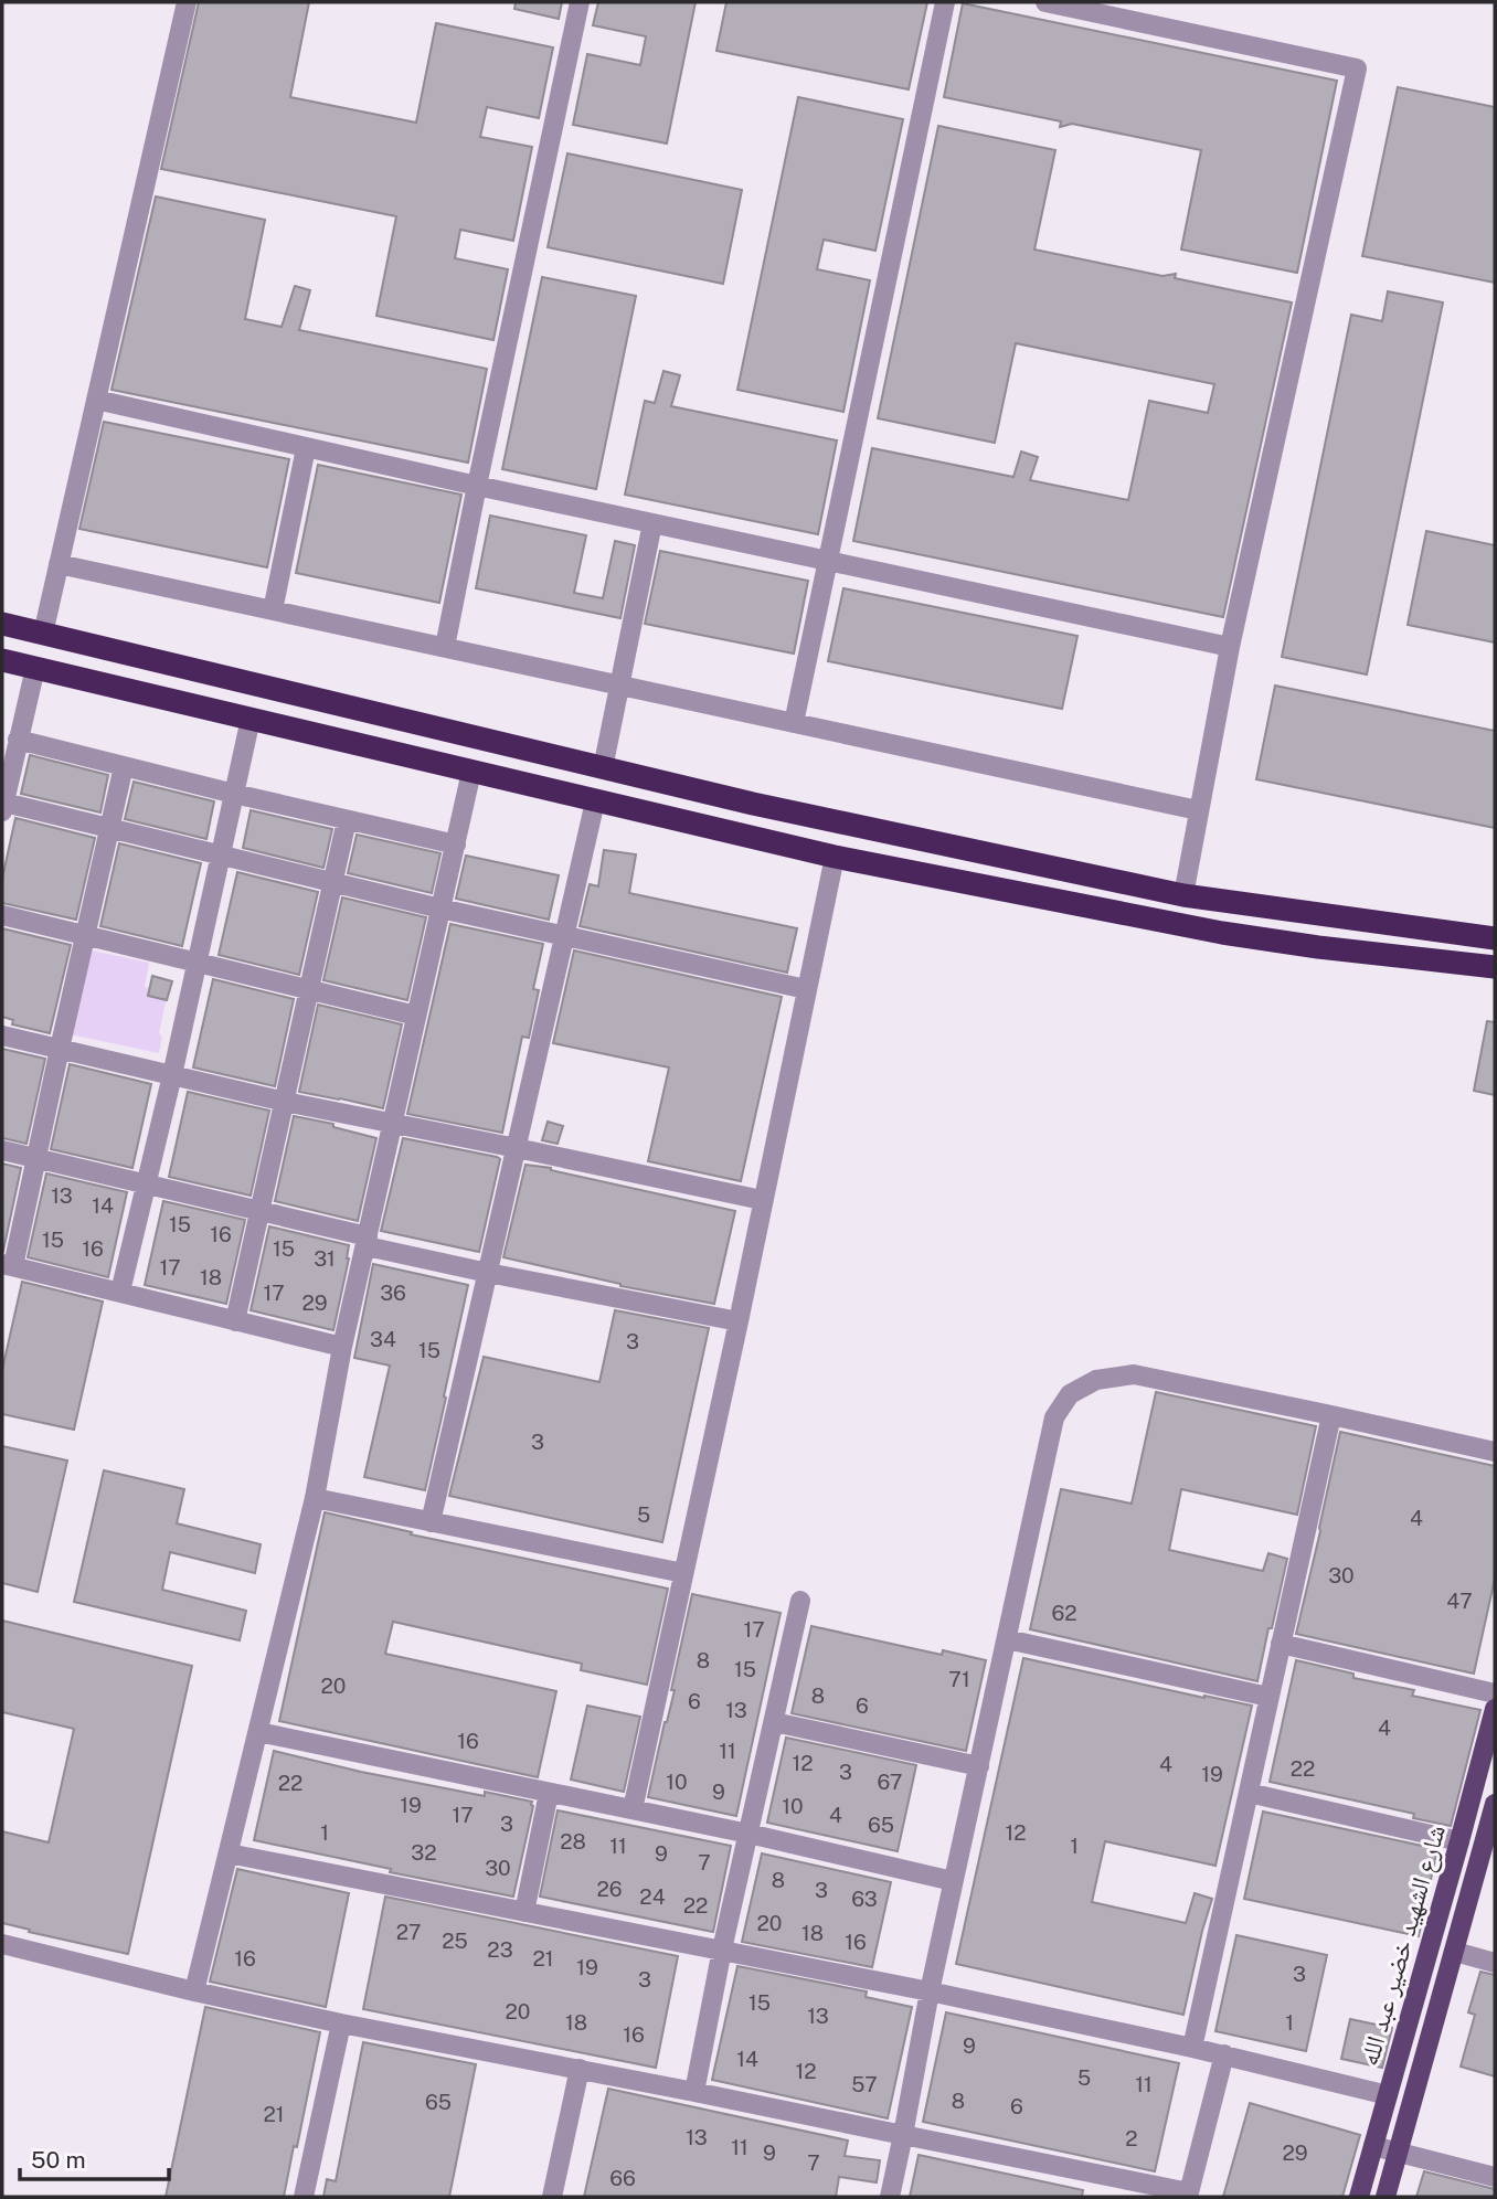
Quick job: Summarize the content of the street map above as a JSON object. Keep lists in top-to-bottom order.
{
  "streets": {
    "main road": ["شارع الشهيد خضير عبد الله"]
  },
  "house_numbers": [
    "13",
    "14",
    "15",
    "16",
    "15",
    "16",
    "15",
    "31",
    "17",
    "18",
    "17",
    "36",
    "29",
    "34",
    "3",
    "15",
    "3",
    "5",
    "4",
    "30",
    "47",
    "62",
    "17",
    "8",
    "15",
    "71",
    "20",
    "8",
    "6",
    "6",
    "13",
    "4",
    "16",
    "11",
    "12",
    "4",
    "22",
    "3",
    "19",
    "10",
    "67",
    "22",
    "9",
    "19",
    "10",
    "17",
    "4",
    "3",
    "65",
    "1",
    "12",
    "28",
    "11",
    "1",
    "32",
    "9",
    "7",
    "30",
    "8",
    "26",
    "3",
    "24",
    "63",
    "22",
    "20",
    "27",
    "18",
    "25",
    "16",
    "23",
    "16",
    "21",
    "19",
    "3",
    "3",
    "15",
    "20",
    "13",
    "18",
    "1",
    "16",
    "9",
    "14",
    "12",
    "5",
    "57",
    "11",
    "8",
    "65",
    "6",
    "21",
    "13",
    "2",
    "11",
    "9",
    "29",
    "7",
    "66"
  ],
  "scale_bar": "50 m"
}
